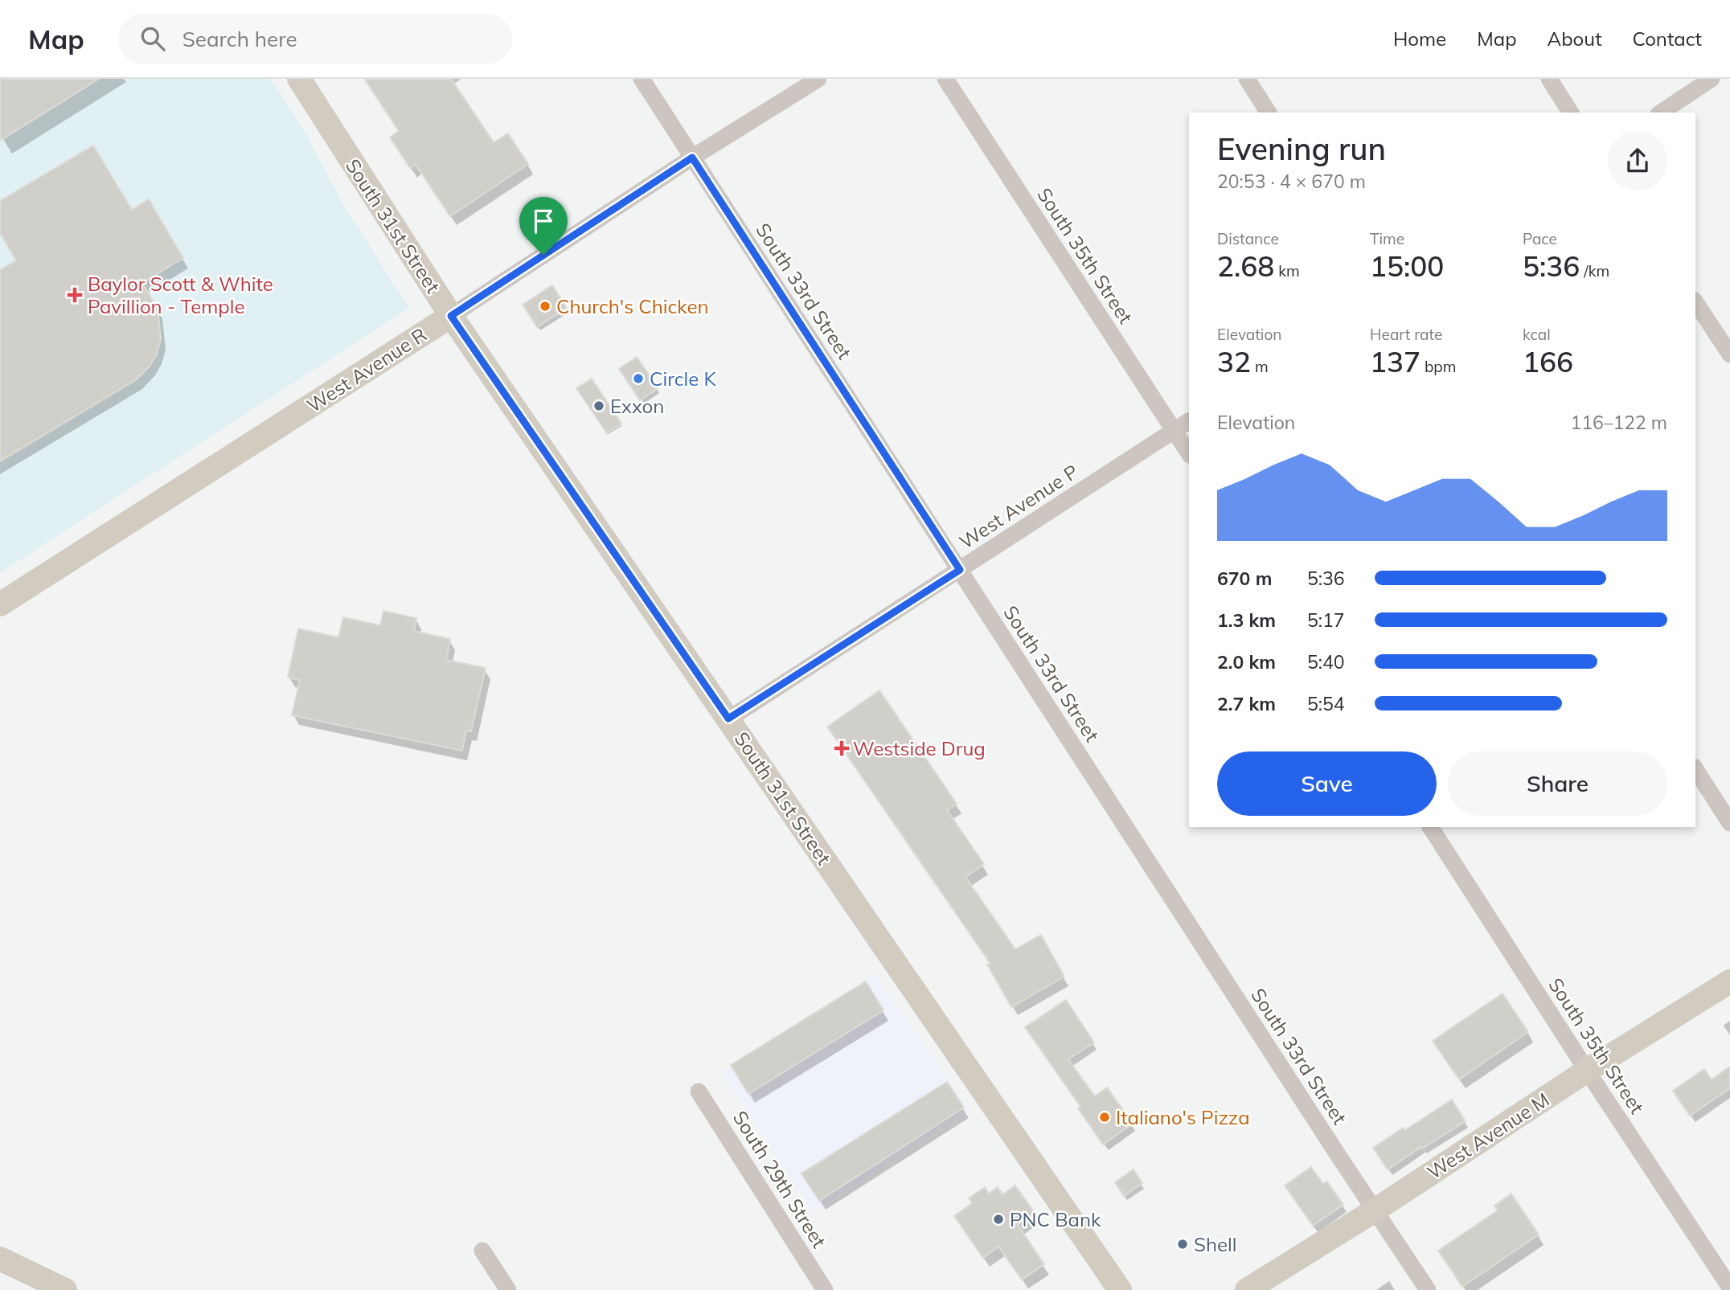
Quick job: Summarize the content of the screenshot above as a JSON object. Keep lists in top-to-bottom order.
{
  "streets": {
    "main road": ["South 31st Street", "West Avenue R", "West Avenue M"],
    "street": [
      "South 35th Street",
      "South 33rd Street",
      "West Avenue P",
      "South 29th Street"
    ]
  },
  "crossings": [
    ["South 31st Street", "West Avenue R"],
    ["South 31st Street", "West Avenue P"],
    ["South 35th Street", "West Avenue P"],
    ["South 35th Street", "West Avenue M"],
    ["South 33rd Street", "West Avenue R"],
    ["South 33rd Street", "West Avenue P"],
    ["South 33rd Street", "West Avenue M"]
  ],
  "places": {
    "health": ["Baylor Scott & White Pavillion - Temple", "Westside Drug"],
    "other": [
      "Church's Chicken",
      "Circle K",
      "Exxon",
      "Italiano's Pizza",
      "PNC Bank",
      "Shell"
    ]
  },
  "page": {
    "header": "Map",
    "search": "Search here",
    "nav": [
      "Home",
      "Map",
      "About",
      "Contact"
    ],
    "heading": ["Evening run", "20:53 · 4 × 670 m"],
    "stats": [
      ["Distance", "2.68 km"],
      ["Time", "15:00"],
      ["Pace", "5:36 /km"],
      ["Elevation", "32 m"],
      ["Heart rate", "137 bpm"],
      ["kcal", "166"]
    ],
    "chart": ["Elevation", "116–122 m"],
    "list": [
      {
        "name": "670 m",
        "note": "5:36"
      },
      {
        "name": "1.3 km",
        "note": "5:17"
      },
      {
        "name": "2.0 km",
        "note": "5:40"
      },
      {
        "name": "2.7 km",
        "note": "5:54"
      }
    ],
    "buttons": ["Save", "Share"]
  }
}
